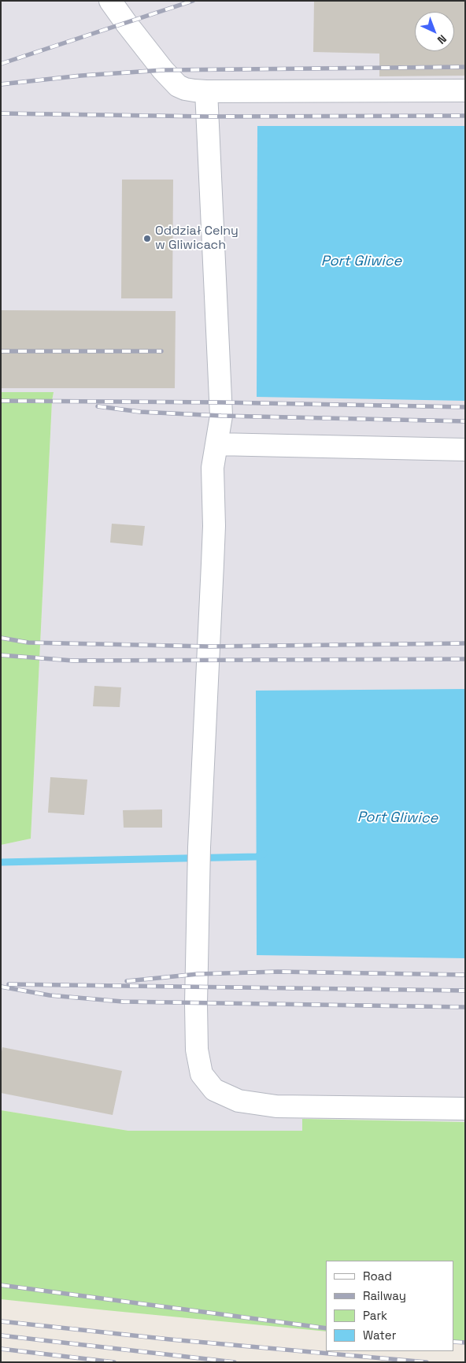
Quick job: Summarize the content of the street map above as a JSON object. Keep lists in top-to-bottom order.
{
  "water": ["Port Gliwice"],
  "places": ["Oddział Celny w Gliwicach"],
  "legend": [
    "Road",
    "Railway",
    "Park",
    "Water"
  ],
  "north": "bottom right"
}
